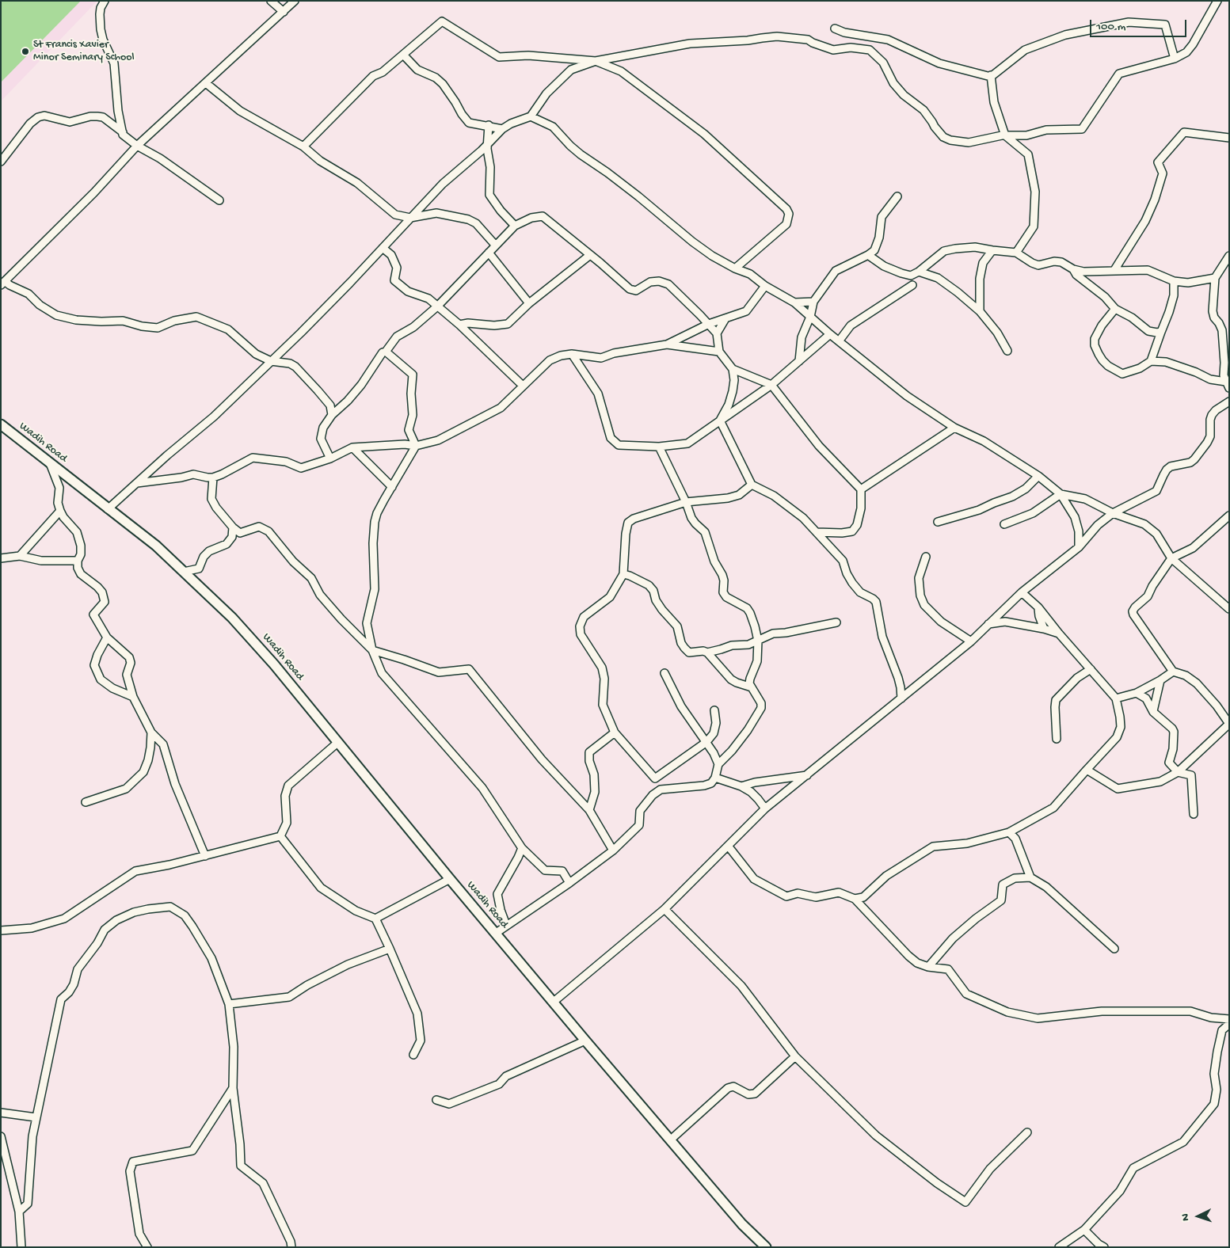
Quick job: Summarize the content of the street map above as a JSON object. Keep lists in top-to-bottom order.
{
  "streets": {
    "street": ["Wadih Road"]
  },
  "places": ["St Francis Xavier Minor Seminary School"],
  "scale_bar": "100 m",
  "north": "left"
}
